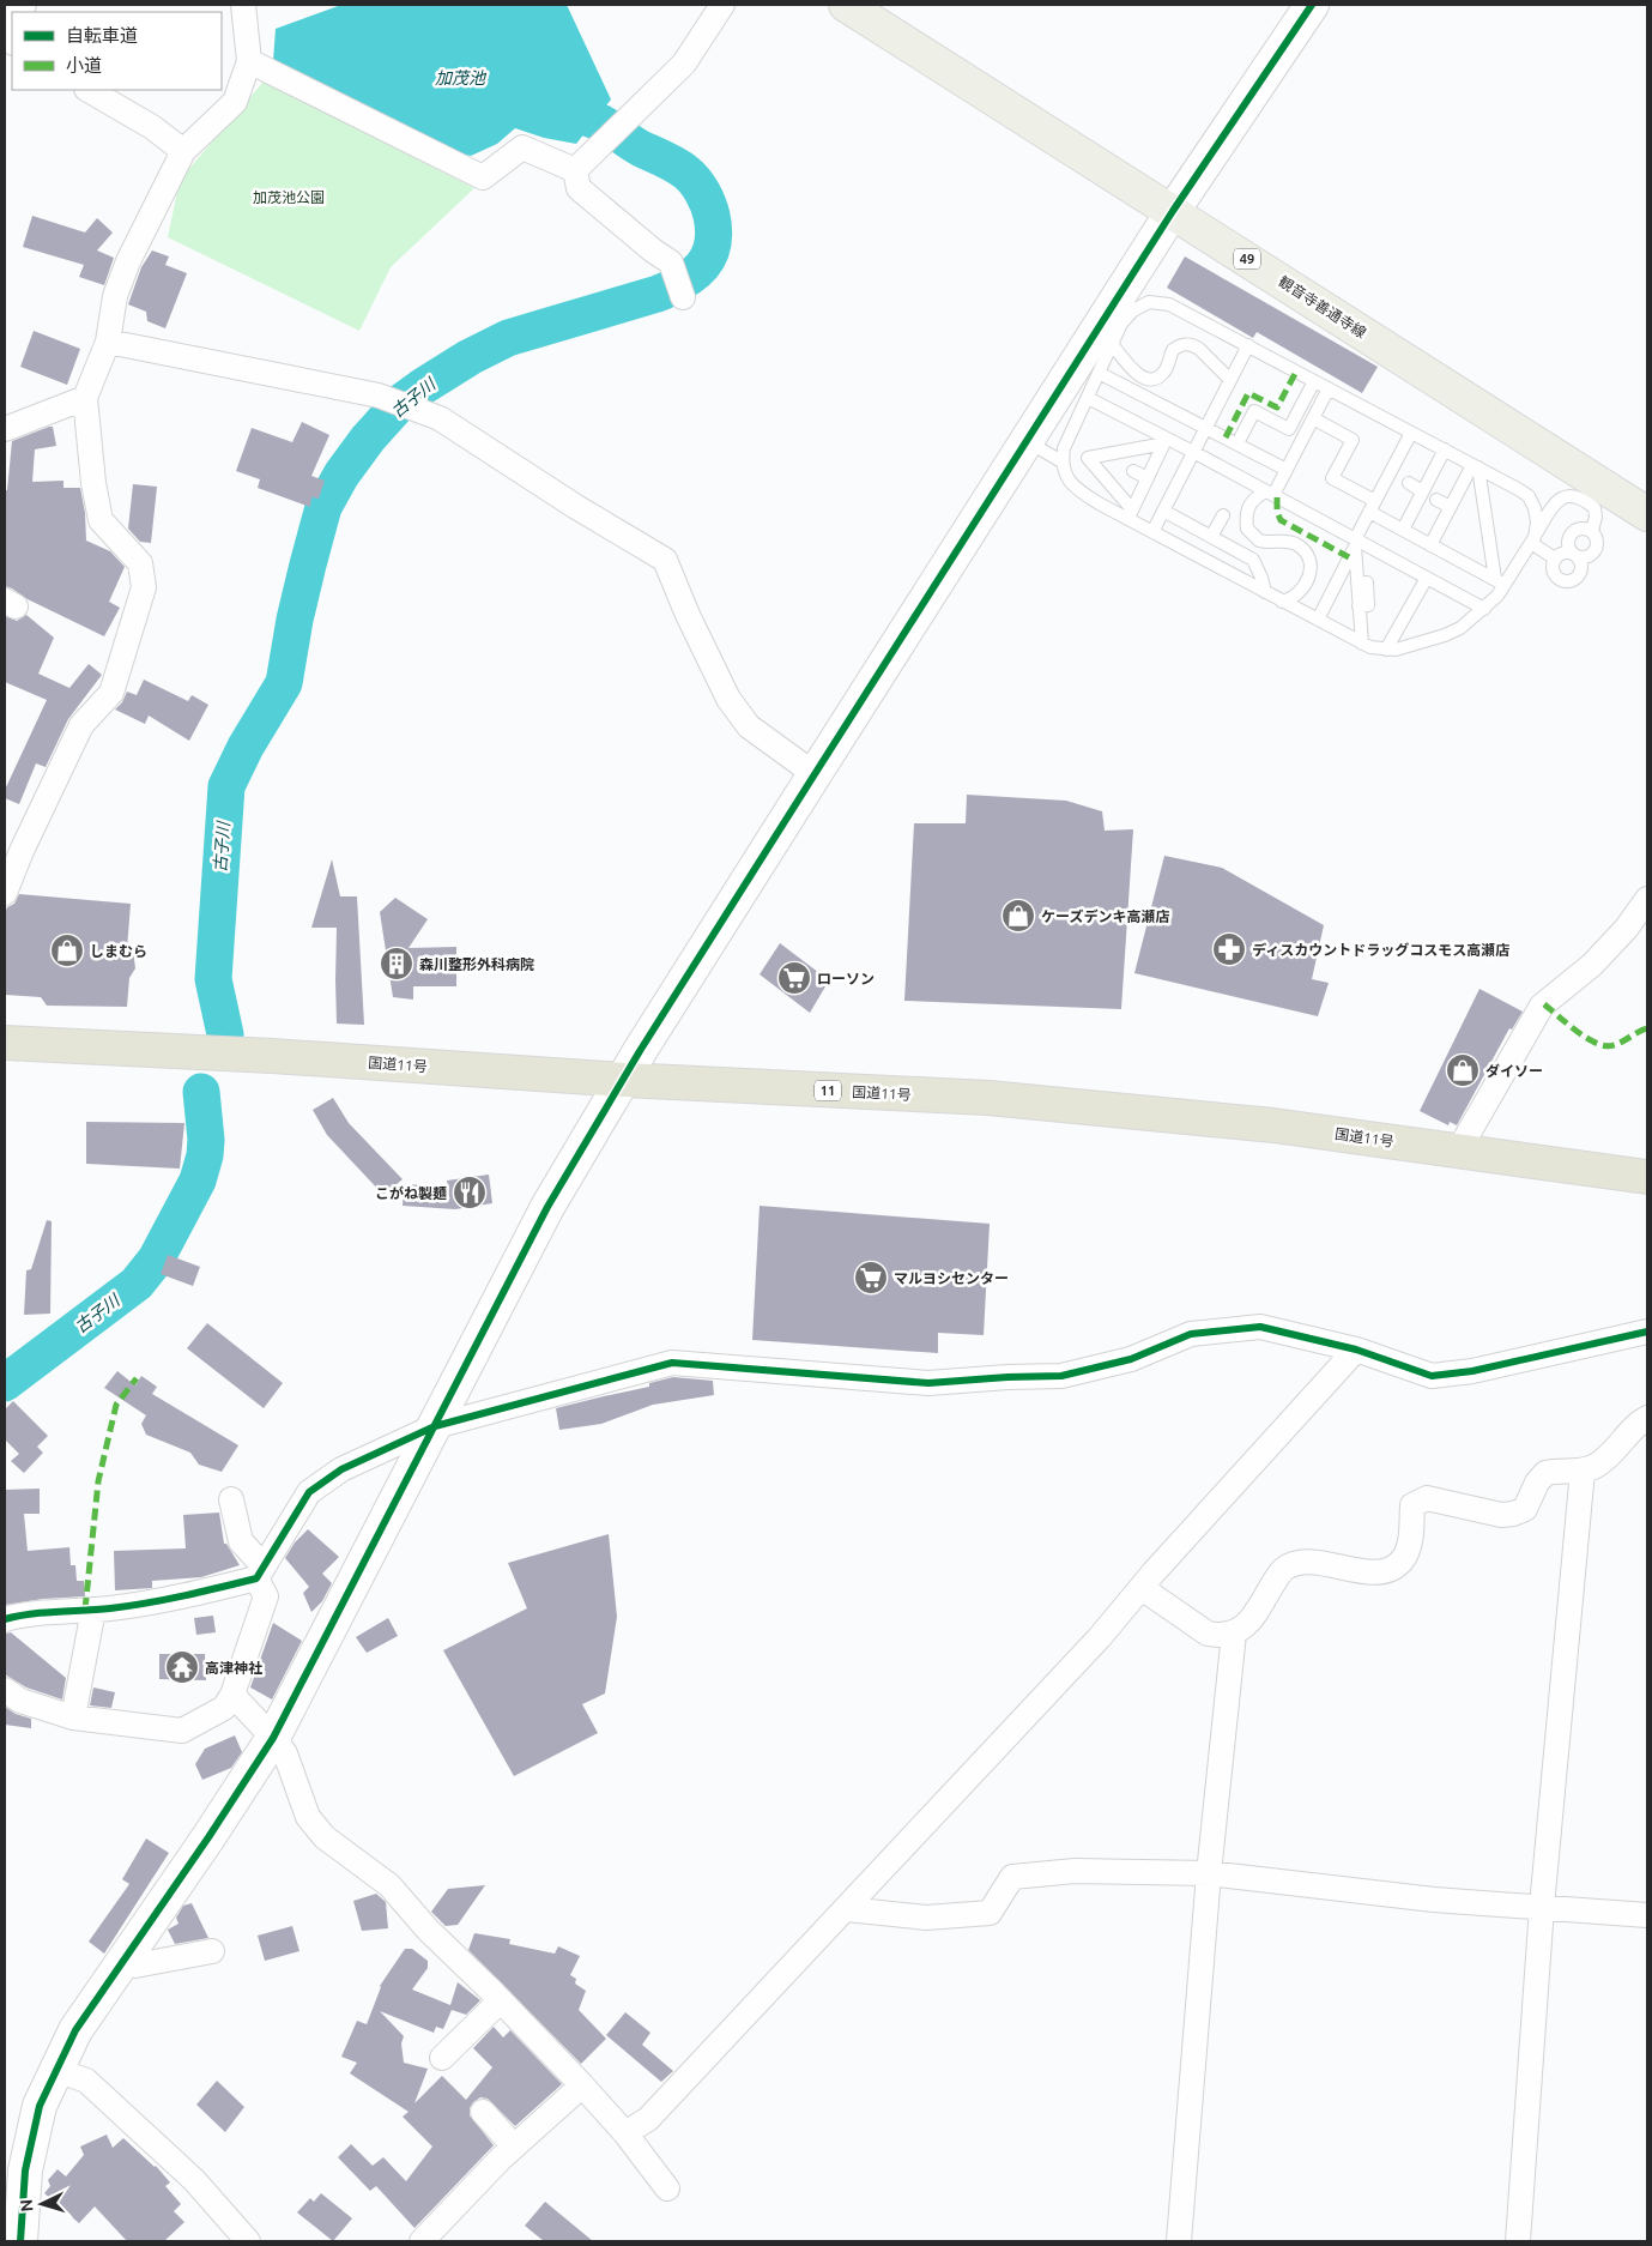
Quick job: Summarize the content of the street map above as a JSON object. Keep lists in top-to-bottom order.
{
  "streets": {
    "highway": ["国道11号", "11"],
    "main road": ["49", "観音寺善通寺線"]
  },
  "water": ["加茂池", "古子川"],
  "parks": ["加茂池公園"],
  "places": {
    "shop": ["ケーズデンキ高瀬店", "しまむら", "ダイソー"],
    "pharmacy": ["ディスカウントドラッグコスモス高瀬店"],
    "building": ["森川整形外科病院"],
    "supermarket": ["ローソン", "マルヨシセンター"],
    "restaurant": ["こがね製麺"],
    "temple": ["高津神社"]
  },
  "legend": ["自転車道", "小道"],
  "north": "left"
}
